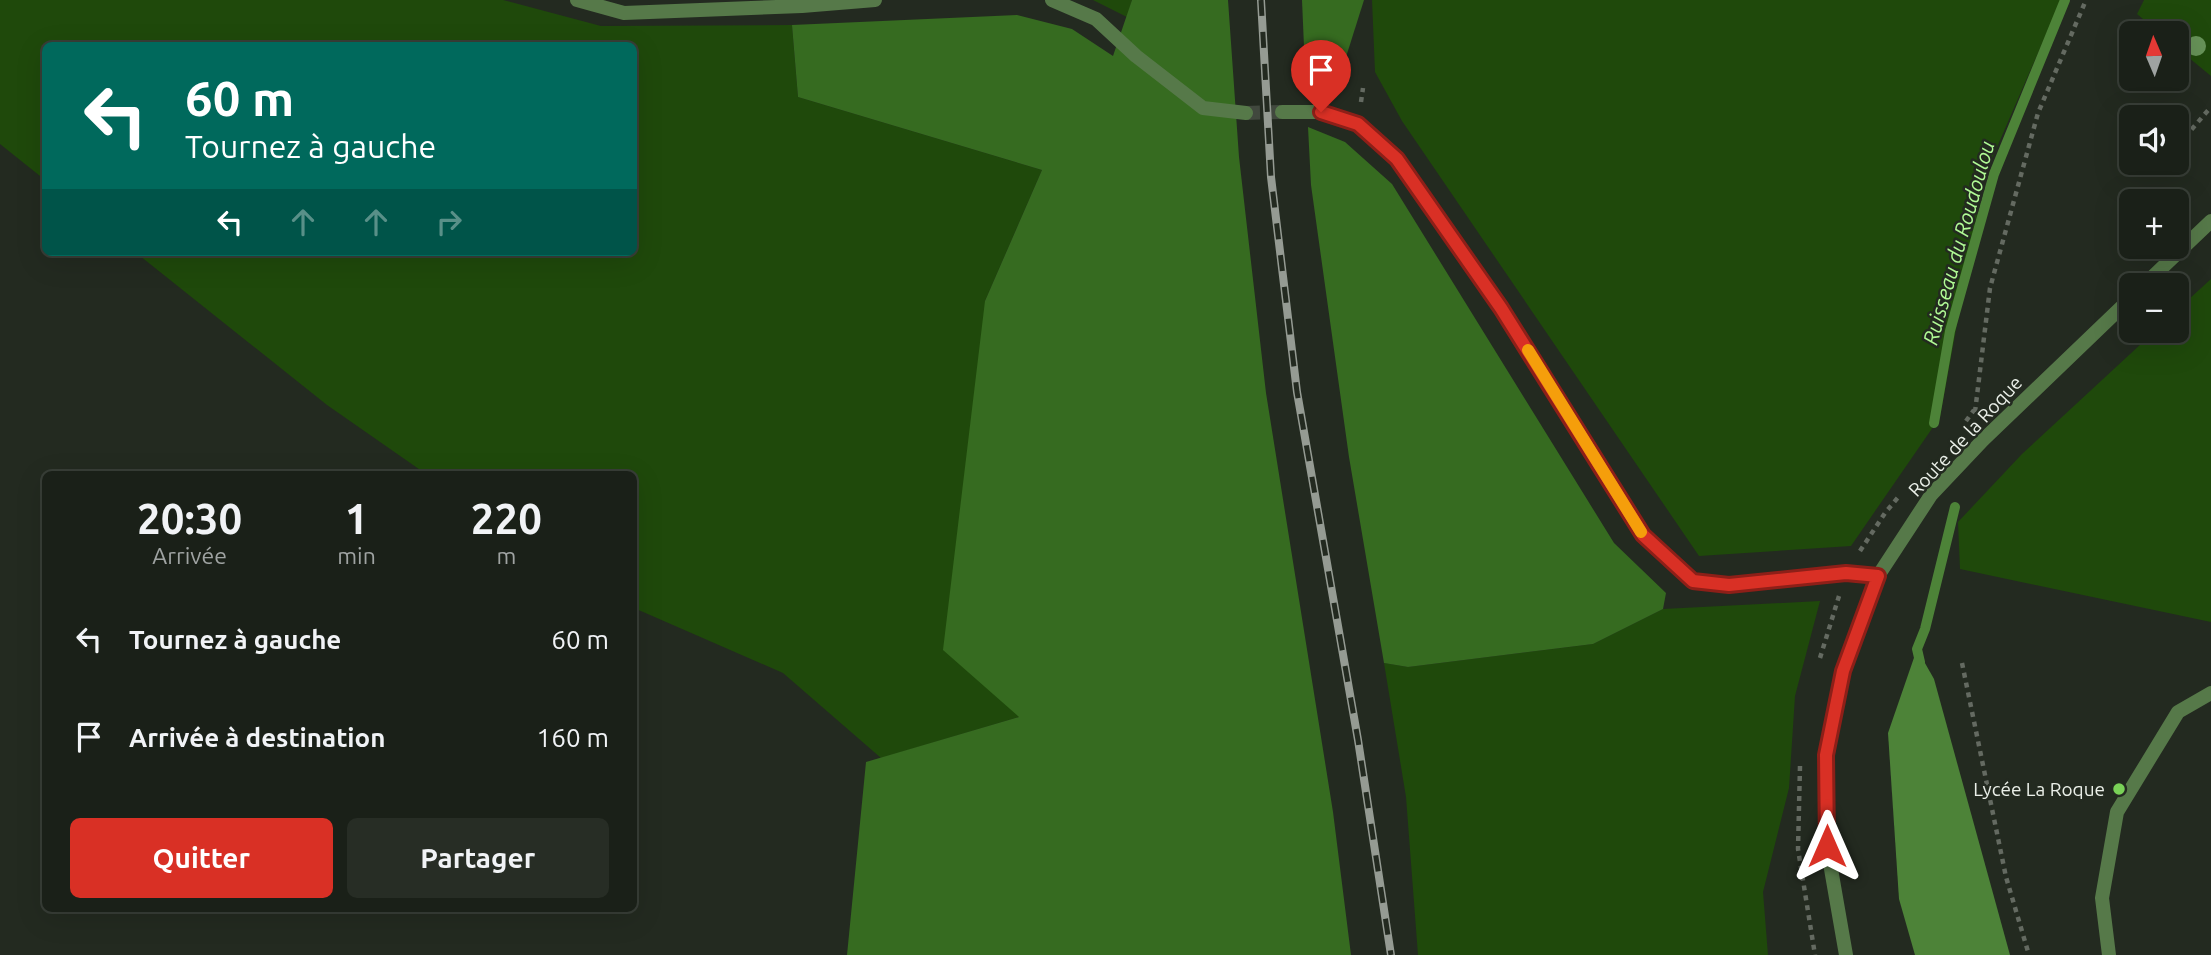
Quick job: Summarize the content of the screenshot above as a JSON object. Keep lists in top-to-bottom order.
{
  "streets": {
    "street": ["Route de la Roque"]
  },
  "water": ["Ruisseau du Roudoulou"],
  "places": ["Lycée La Roque"],
  "north": "top",
  "page": {
    "map_buttons": ["+", "−"],
    "turn": ["60 m", "Tournez à gauche"],
    "eta": [
      "20:30",
      "Arrivée",
      "1",
      "min",
      "220",
      "m"
    ],
    "list": [
      {
        "name": "Tournez à gauche",
        "value": "60 m"
      },
      {
        "name": "Arrivée à destination",
        "value": "160 m"
      }
    ],
    "buttons": ["Quitter", "Partager"]
  }
}
